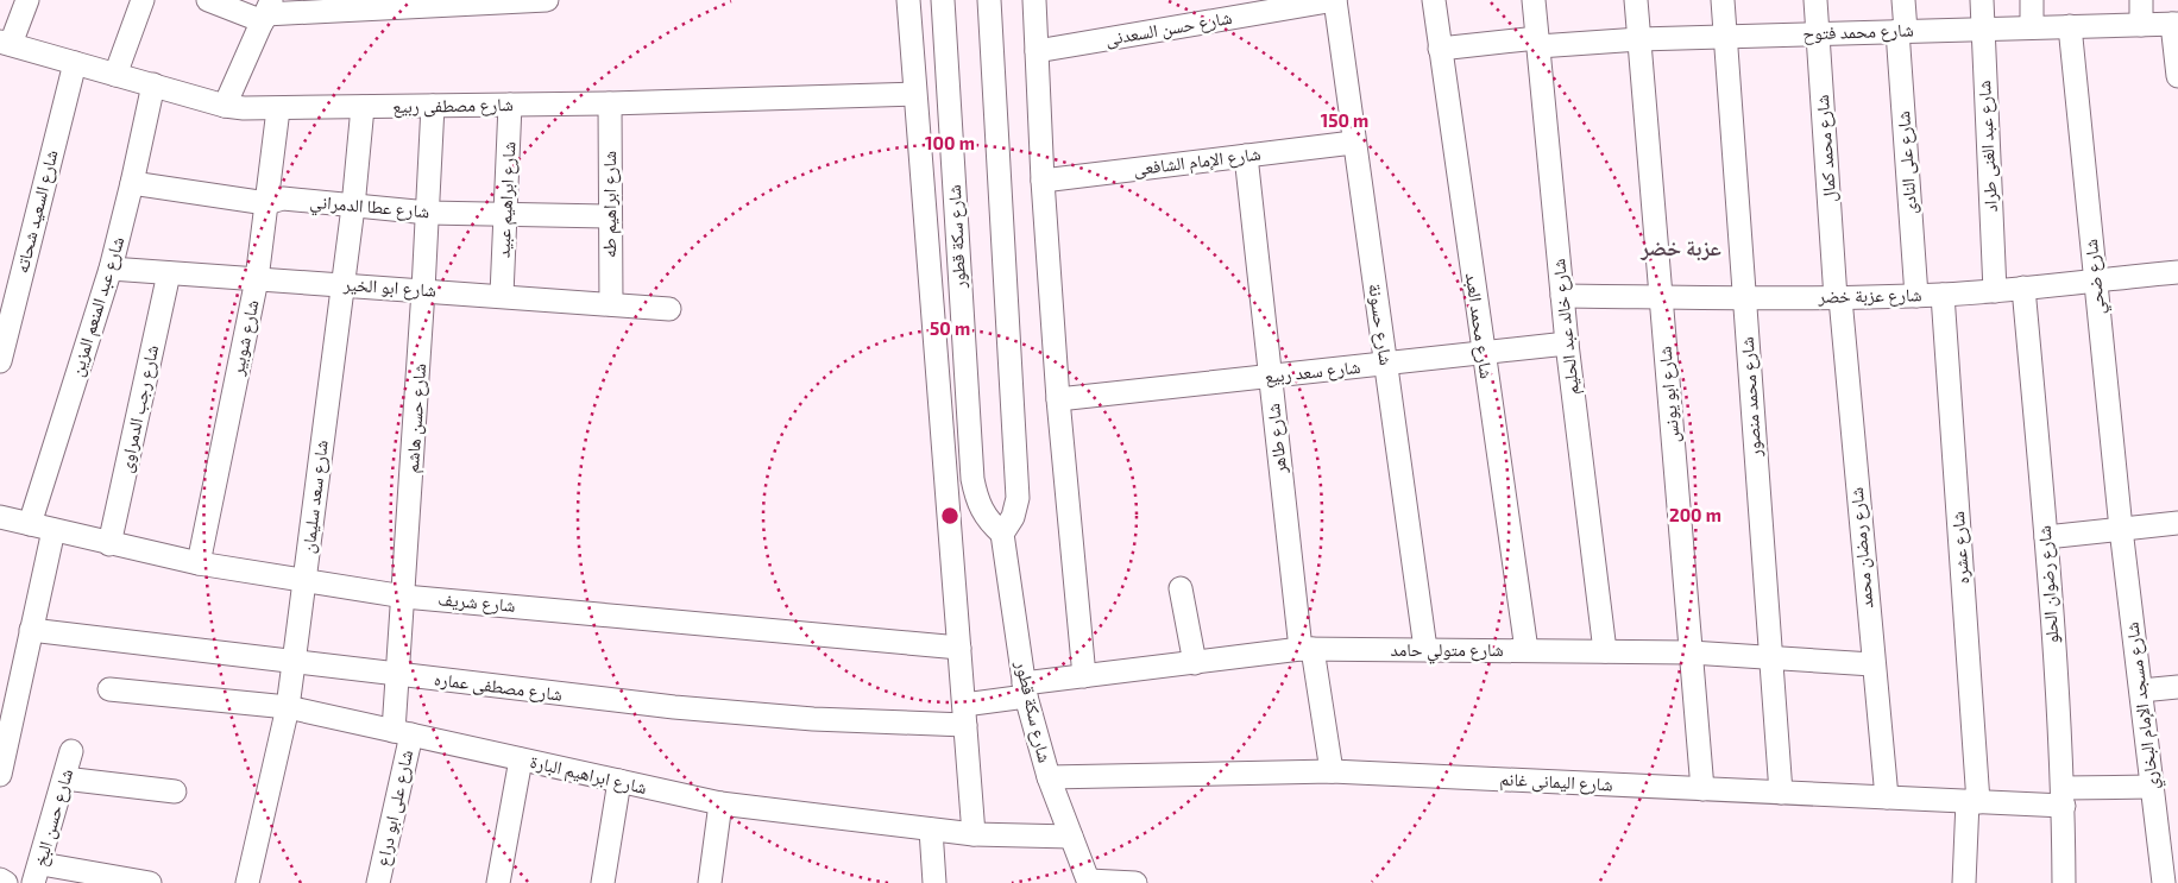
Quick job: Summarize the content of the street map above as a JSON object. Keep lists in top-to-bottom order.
{
  "streets": {
    "street": [
      "شارع حسن السعدنى",
      "شارع محمد فتوح",
      "شارع مصطفى ربيع",
      "شارع عبد الغنى طراد",
      "شارع محمد كمال",
      "شارع الإمام الشافعى",
      "شارع على النادى",
      "شارع ابراهيم عبيد",
      "شارع ابراهيم طه",
      "شارع عطا الدمراني",
      "شارع السعيد شحاته",
      "شارع سكة قطور",
      "شارع ضحي",
      "شارع ابو الخير",
      "شارع عزبة خضر",
      "شارع عبد المنعم المزين",
      "شارع حسونة",
      "شارع محمد العبد",
      "شارع خالد عبد الحليم",
      "شارع شوبير",
      "شارع سعد ربيع",
      "شارع ابو يونس",
      "شارع محمد منصور",
      "شارع رجب الدمراوى",
      "شارع حسن هاشم",
      "شارع طاهر",
      "شارع سعد سليمان",
      "شارع رمضان محمد",
      "شارع عشره",
      "شارع رضوان الحلو",
      "شارع شريف",
      "شارع متولي حامد",
      "شارع مصطفى عماره",
      "شارع مسجد الإمام البخاري",
      "شارع ابراهيم البارة",
      "شارع اليمانى غانم",
      "شارع على ابو دراع",
      "شارع حسن البخ"
    ]
  },
  "crossings": [
    ["شارع حسن السعدنى", "شارع حسونة"],
    ["شارع محمد فتوح", "شارع عبد الغنى طراد"],
    ["شارع محمد فتوح", "شارع محمد كمال"],
    ["شارع محمد فتوح", "شارع على النادى"],
    ["شارع محمد فتوح", "شارع ضحي"],
    ["شارع محمد فتوح", "شارع محمد العبد"],
    ["شارع محمد فتوح", "شارع خالد عبد الحليم"],
    ["شارع محمد فتوح", "شارع ابو يونس"],
    ["شارع محمد فتوح", "شارع محمد منصور"],
    ["شارع مصطفى ربيع", "شارع ابراهيم عبيد"],
    ["شارع مصطفى ربيع", "شارع ابراهيم طه"],
    ["شارع مصطفى ربيع", "شارع السعيد شحاته"],
    ["شارع مصطفى ربيع", "شارع عبد المنعم المزين"],
    ["شارع مصطفى ربيع", "شارع شوبير"],
    ["شارع مصطفى ربيع", "شارع حسن هاشم"],
    ["شارع مصطفى ربيع", "شارع سعد سليمان"],
    ["شارع عبد الغنى طراد", "شارع عزبة خضر"],
    ["شارع محمد كمال", "شارع عزبة خضر"],
    ["شارع محمد كمال", "شارع رمضان محمد"],
    ["شارع الإمام الشافعى", "شارع حسونة"],
    ["شارع الإمام الشافعى", "شارع طاهر"],
    ["شارع على النادى", "شارع عزبة خضر"],
    ["شارع ابراهيم عبيد", "شارع عطا الدمراني"],
    ["شارع ابراهيم عبيد", "شارع ابو الخير"],
    ["شارع ابراهيم طه", "شارع عطا الدمراني"],
    ["شارع ابراهيم طه", "شارع ابو الخير"],
    ["شارع عطا الدمراني", "شارع عبد المنعم المزين"],
    ["شارع عطا الدمراني", "شارع شوبير"],
    ["شارع عطا الدمراني", "شارع حسن هاشم"],
    ["شارع عطا الدمراني", "شارع سعد سليمان"],
    ["شارع سكة قطور", "شارع متولي حامد"],
    ["شارع سكة قطور", "شارع مصطفى عماره"],
    ["شارع سكة قطور", "شارع ابراهيم البارة"],
    ["شارع سكة قطور", "شارع اليمانى غانم"],
    ["شارع ضحي", "شارع عزبة خضر"],
    ["شارع ضحي", "شارع مسجد الإمام البخاري"],
    ["شارع ابو الخير", "شارع عبد المنعم المزين"],
    ["شارع ابو الخير", "شارع شوبير"],
    ["شارع ابو الخير", "شارع رجب الدمراوى"],
    ["شارع ابو الخير", "شارع حسن هاشم"],
    ["شارع ابو الخير", "شارع سعد سليمان"],
    ["شارع عزبة خضر", "شارع خالد عبد الحليم"],
    ["شارع عزبة خضر", "شارع ابو يونس"],
    ["شارع عزبة خضر", "شارع محمد منصور"],
    ["شارع عزبة خضر", "شارع رمضان محمد"],
    ["شارع عزبة خضر", "شارع عشره"],
    ["شارع عزبة خضر", "شارع رضوان الحلو"],
    ["شارع عبد المنعم المزين", "شارع شريف"],
    ["شارع حسونة", "شارع سعد ربيع"],
    ["شارع حسونة", "شارع متولي حامد"],
    ["شارع محمد العبد", "شارع سعد ربيع"],
    ["شارع محمد العبد", "شارع متولي حامد"],
    ["شارع خالد عبد الحليم", "شارع سعد ربيع"],
    ["شارع خالد عبد الحليم", "شارع متولي حامد"],
    ["شارع شوبير", "شارع شريف"],
    ["شارع سعد ربيع", "شارع طاهر"],
    ["شارع ابو يونس", "شارع متولي حامد"],
    ["شارع ابو يونس", "شارع اليمانى غانم"],
    ["شارع محمد منصور", "شارع متولي حامد"],
    ["شارع محمد منصور", "شارع اليمانى غانم"],
    ["شارع رجب الدمراوى", "شارع شريف"],
    ["شارع حسن هاشم", "شارع شريف"],
    ["شارع حسن هاشم", "شارع مصطفى عماره"],
    ["شارع حسن هاشم", "شارع ابراهيم البارة"],
    ["شارع حسن هاشم", "شارع على ابو دراع"],
    ["شارع طاهر", "شارع متولي حامد"],
    ["شارع طاهر", "شارع اليمانى غانم"],
    ["شارع سعد سليمان", "شارع شريف"],
    ["شارع سعد سليمان", "شارع مصطفى عماره"],
    ["شارع سعد سليمان", "شارع ابراهيم البارة"],
    ["شارع رمضان محمد", "شارع متولي حامد"],
    ["شارع رمضان محمد", "شارع اليمانى غانم"],
    ["شارع عشره", "شارع اليمانى غانم"],
    ["شارع رضوان الحلو", "شارع اليمانى غانم"],
    ["شارع متولي حامد", "شارع مصطفى عماره"],
    ["شارع مسجد الإمام البخاري", "شارع اليمانى غانم"],
    ["شارع ابراهيم البارة", "شارع على ابو دراع"]
  ],
  "districts": ["عزبة خضر"],
  "rings": [
    "150 m",
    "100 m",
    "50 m",
    "200 m"
  ]
}
